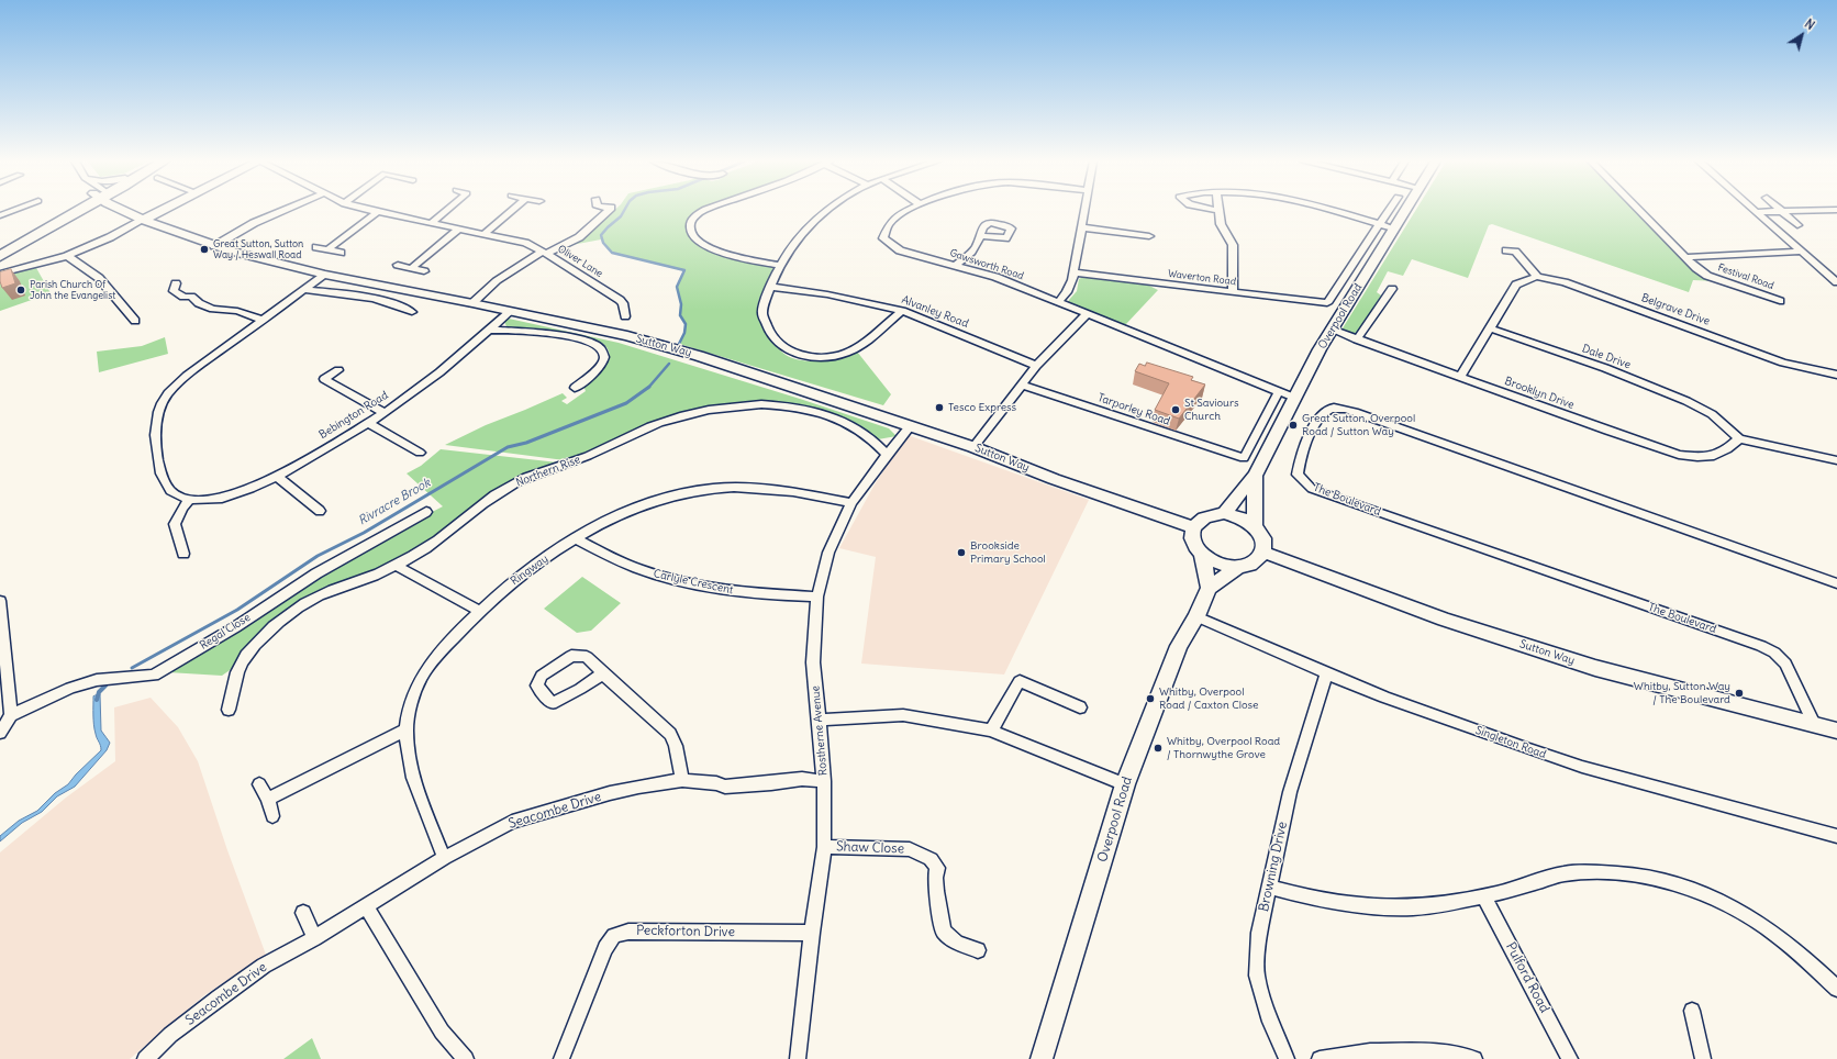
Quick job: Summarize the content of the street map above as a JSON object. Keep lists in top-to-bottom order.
{
  "streets": {
    "main road": ["Overpool Road", "Sutton Way"],
    "street": [
      "Oliver Lane",
      "Gawsworth Road",
      "Festival Road",
      "Waverton Road",
      "Belgrave Drive",
      "Alvanley Road",
      "Dale Drive",
      "Brooklyn Drive",
      "Tarporley Road",
      "Bebington Road",
      "Northern Rise",
      "The Boulevard",
      "Ringway",
      "Carlyle Crescent",
      "Regal Close",
      "Rostherne Avenue",
      "Singleton Road",
      "Seacombe Drive",
      "Shaw Close",
      "Browning Drive",
      "Peckforton Drive",
      "Pulford Road"
    ]
  },
  "crossings": [
    ["Gawsworth Road", "Overpool Road"],
    ["Gawsworth Road", "Tarporley Road"],
    ["Waverton Road", "Overpool Road"],
    ["Overpool Road", "Sutton Way"],
    ["Overpool Road", "Brooklyn Drive"],
    ["Overpool Road", "Singleton Road"],
    ["Sutton Way", "Bebington Road"],
    ["Sutton Way", "The Boulevard"],
    ["Sutton Way", "Rostherne Avenue"],
    ["Dale Drive", "Brooklyn Drive"],
    ["Northern Rise", "Rostherne Avenue"],
    ["Ringway", "Carlyle Crescent"],
    ["Ringway", "Rostherne Avenue"],
    ["Ringway", "Seacombe Drive"],
    ["Carlyle Crescent", "Rostherne Avenue"],
    ["Rostherne Avenue", "Seacombe Drive"],
    ["Rostherne Avenue", "Shaw Close"],
    ["Rostherne Avenue", "Peckforton Drive"],
    ["Singleton Road", "Browning Drive"]
  ],
  "water": ["Rivracre Brook"],
  "places": [
    "Great Sutton, Sutton Way / Heswall Road",
    "Parish Church Of John the Evangelist",
    "Tesco Express",
    "St Saviours Church",
    "Great Sutton, Overpool Road / Sutton Way",
    "Brookside Primary School",
    "Whitby, Sutton Way / The Boulevard",
    "Whitby, Overpool Road / Caxton Close",
    "Whitby, Overpool Road / Thornwythe Grove"
  ],
  "north": "top right"
}
